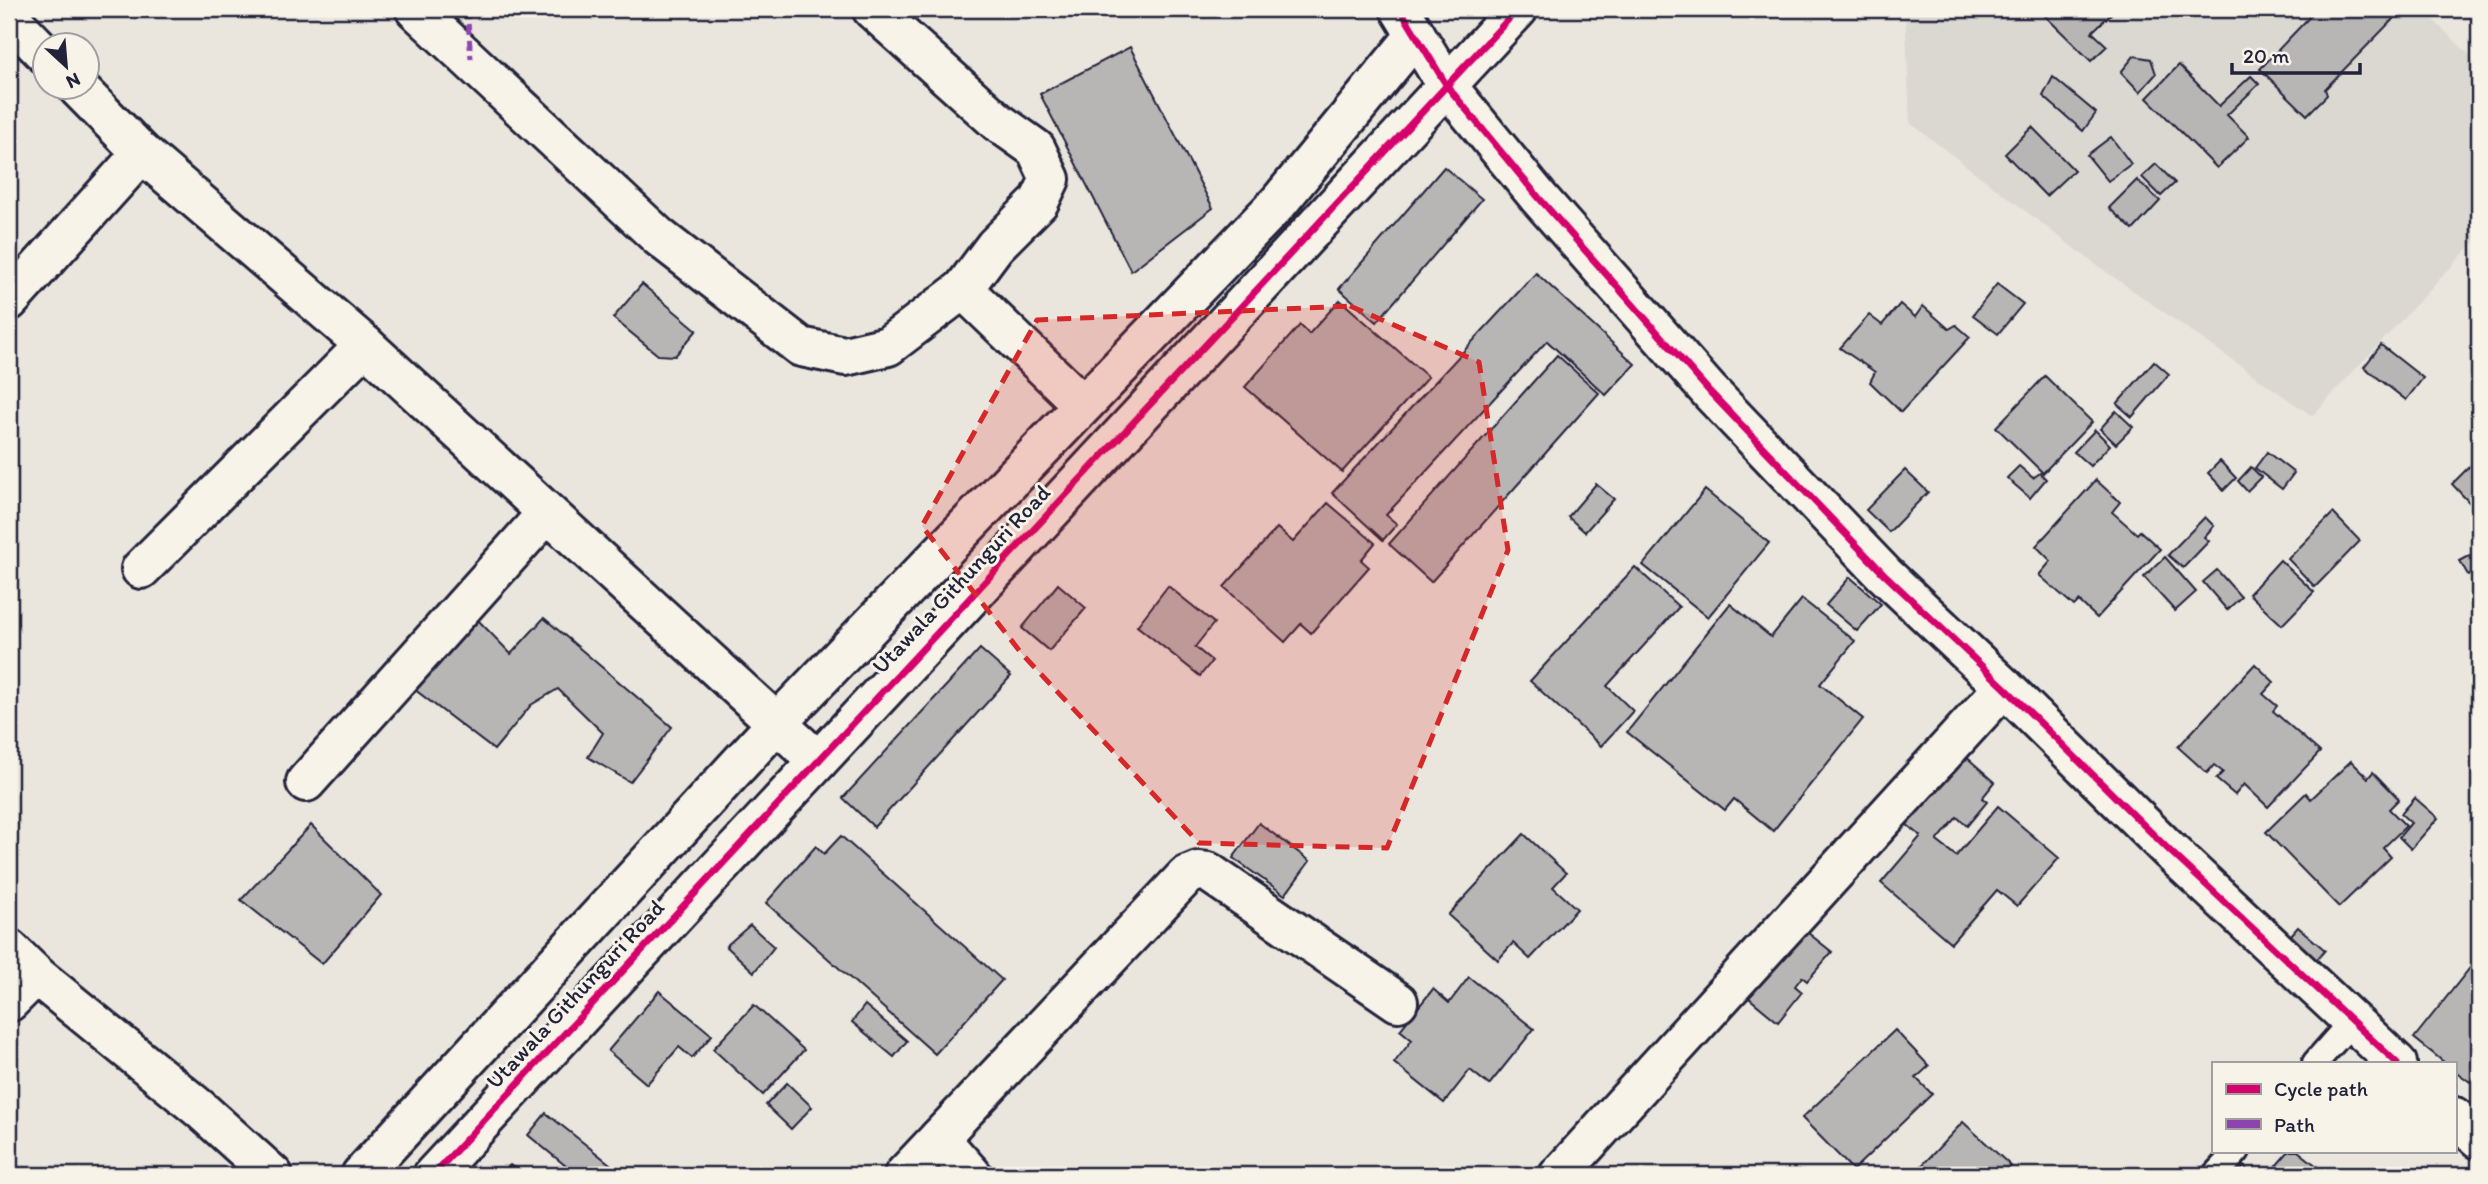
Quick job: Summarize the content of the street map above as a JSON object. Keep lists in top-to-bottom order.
{
  "streets": {
    "street": ["Utawala Githunguri Road"]
  },
  "legend": ["Cycle path", "Path"],
  "scale_bar": "20 m",
  "north": "bottom right"
}
